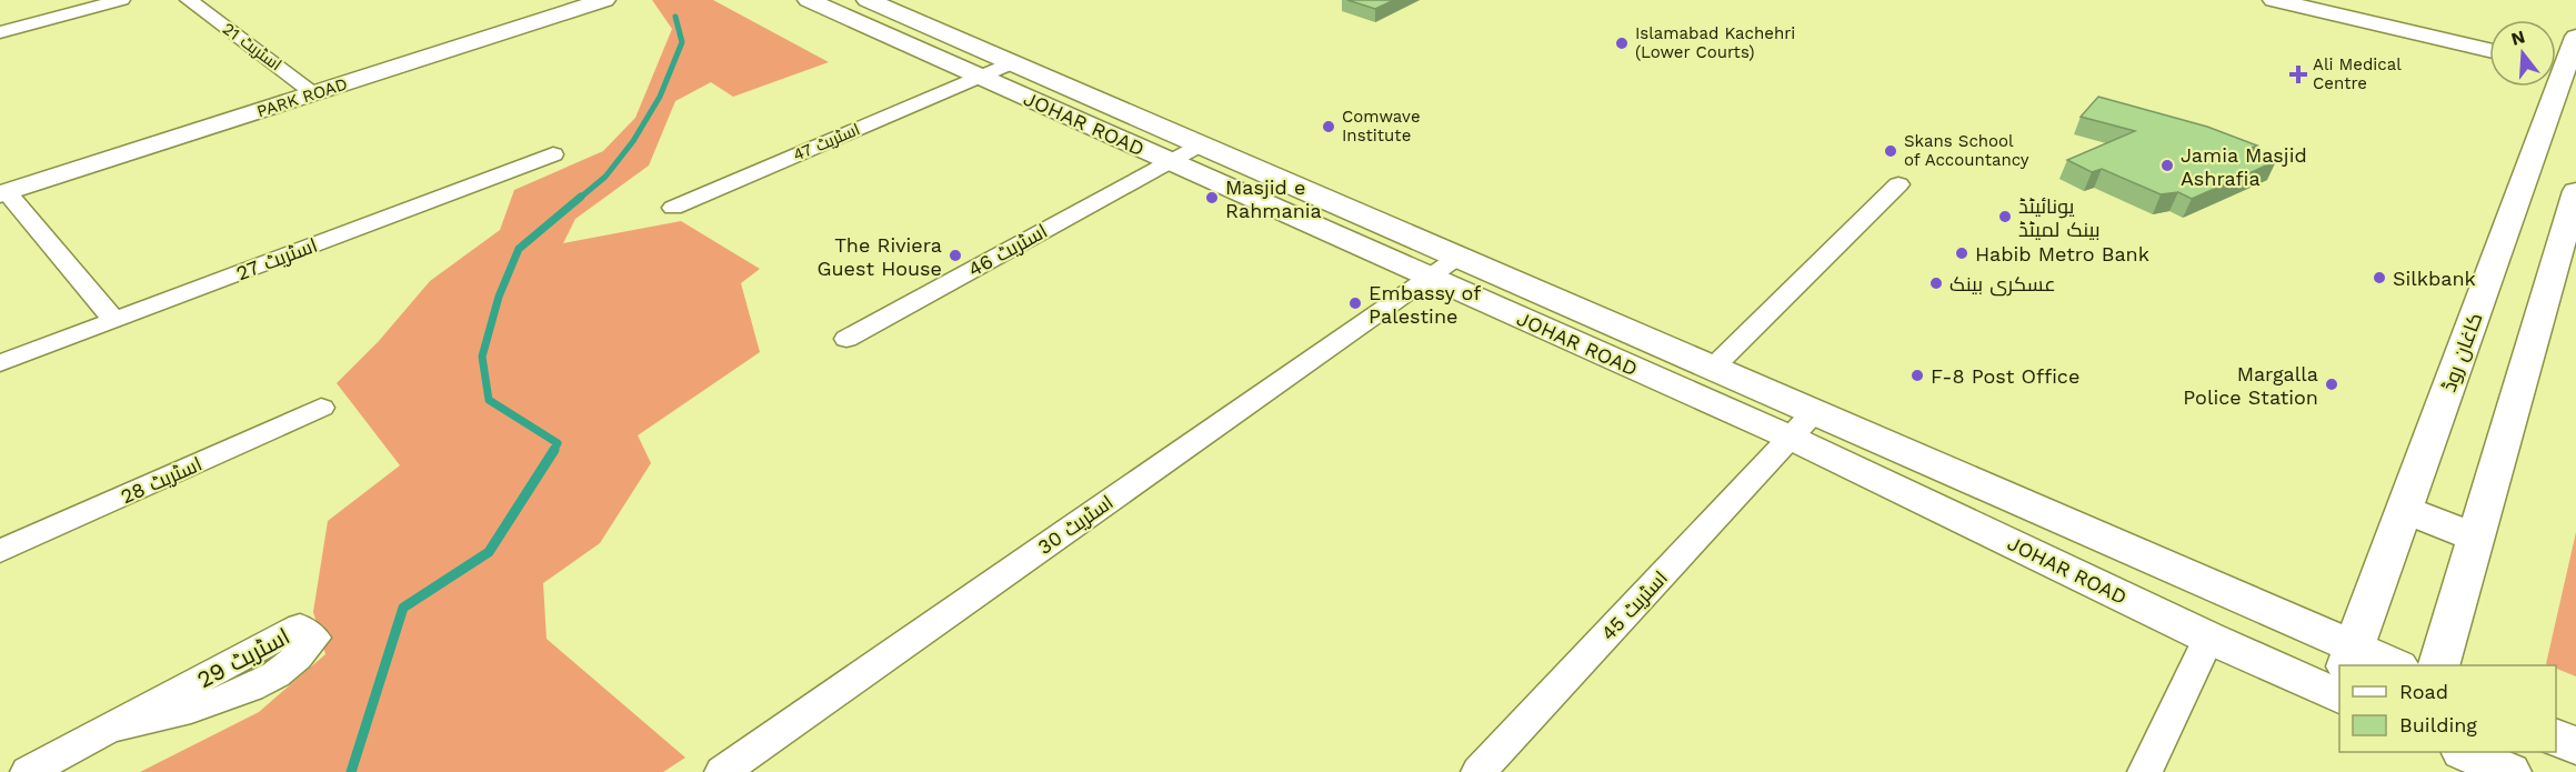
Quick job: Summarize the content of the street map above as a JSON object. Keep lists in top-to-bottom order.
{
  "streets": {
    "street": [
      "اسٹریٹ 21",
      "PARK ROAD",
      "JOHAR ROAD",
      "اسٹریٹ 47",
      "اسٹریٹ 46",
      "اسٹریٹ 27",
      "کاغان روڈ",
      "اسٹریٹ 28",
      "اسٹریٹ 30",
      "اسٹریٹ 45",
      "اسٹریٹ 29"
    ]
  },
  "crossings": [
    ["اسٹریٹ 21", "PARK ROAD"],
    ["JOHAR ROAD", "اسٹریٹ 47"],
    ["JOHAR ROAD", "اسٹریٹ 46"],
    ["JOHAR ROAD", "اسٹریٹ 30"],
    ["JOHAR ROAD", "اسٹریٹ 45"]
  ],
  "places": {
    "other": [
      "Islamabad Kachehri (Lower Courts)",
      "Comwave Institute",
      "Skans School of Accountancy",
      "Jamia Masjid Ashrafia",
      "Masjid e Rahmania",
      "یونائیٹڈ بینک لمیٹڈ",
      "Habib Metro Bank",
      "The Riviera Guest House",
      "Silkbank",
      "عسکری بینک",
      "Embassy of Palestine",
      "F-8 Post Office",
      "Margalla Police Station"
    ],
    "health": ["Ali Medical Centre"]
  },
  "legend": ["Road", "Building"],
  "north": "top"
}
